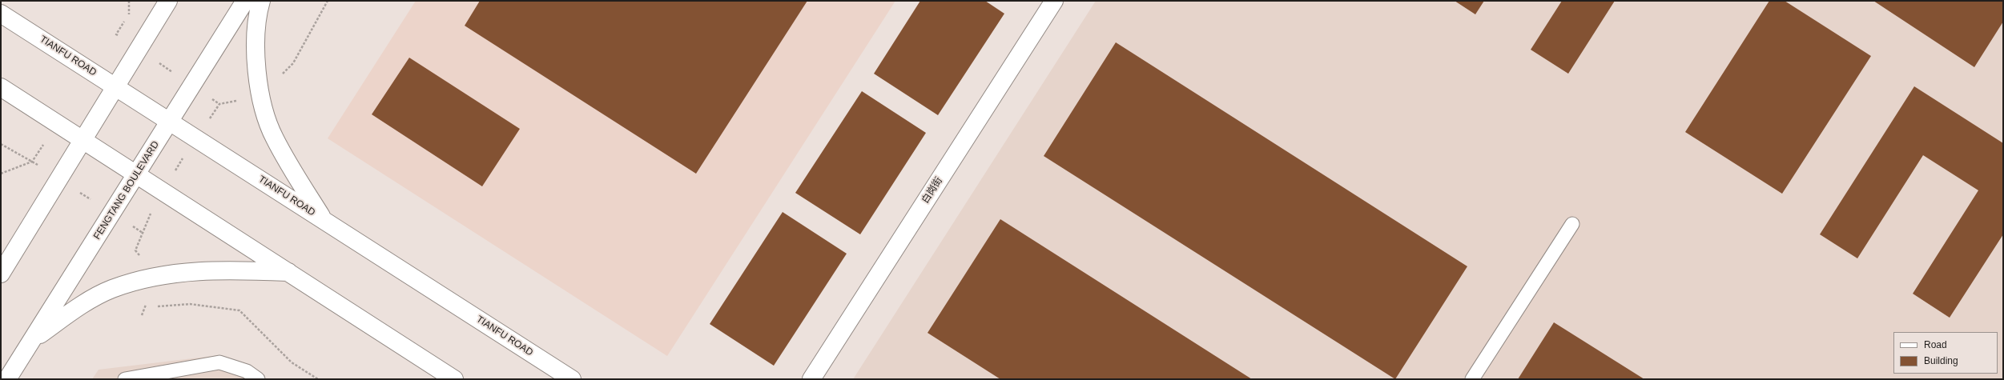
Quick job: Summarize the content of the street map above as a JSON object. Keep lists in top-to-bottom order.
{
  "streets": {
    "main road": ["TIANFU ROAD", "FENGTANG BOULEVARD", "白岗街"]
  },
  "crossings": [
    ["TIANFU ROAD", "FENGTANG BOULEVARD"]
  ],
  "legend": ["Road", "Building"]
}
